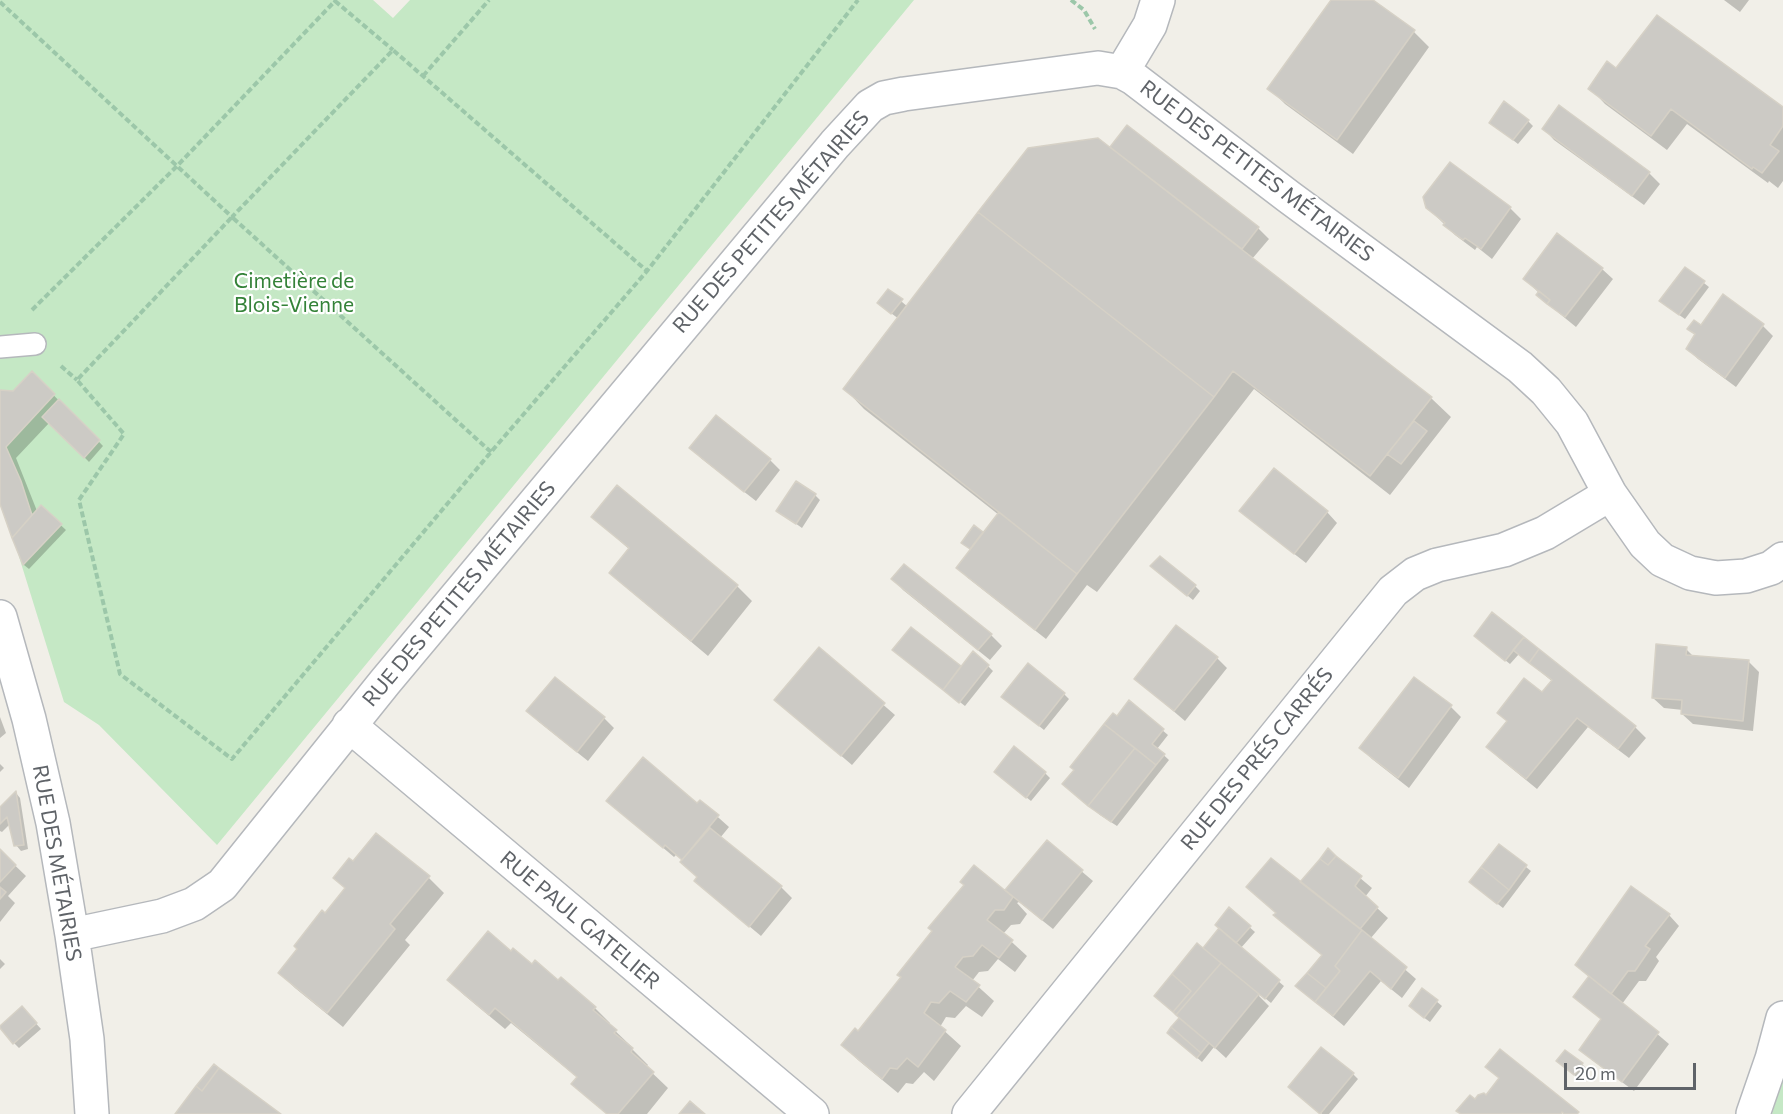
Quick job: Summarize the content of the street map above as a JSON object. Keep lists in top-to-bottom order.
{
  "streets": {
    "street": [
      "RUE DES PETITES MÉTAIRIES",
      "RUE DES PRÉS CARRÉS",
      "RUE DES MÉTAIRIES",
      "RUE PAUL GATELIER"
    ]
  },
  "crossings": [
    ["RUE DES PETITES MÉTAIRIES", "RUE DES PRÉS CARRÉS"],
    ["RUE DES PETITES MÉTAIRIES", "RUE DES MÉTAIRIES"],
    ["RUE DES PETITES MÉTAIRIES", "RUE PAUL GATELIER"]
  ],
  "parks": ["Cimetière de Blois-Vienne"],
  "scale_bar": "20 m"
}
